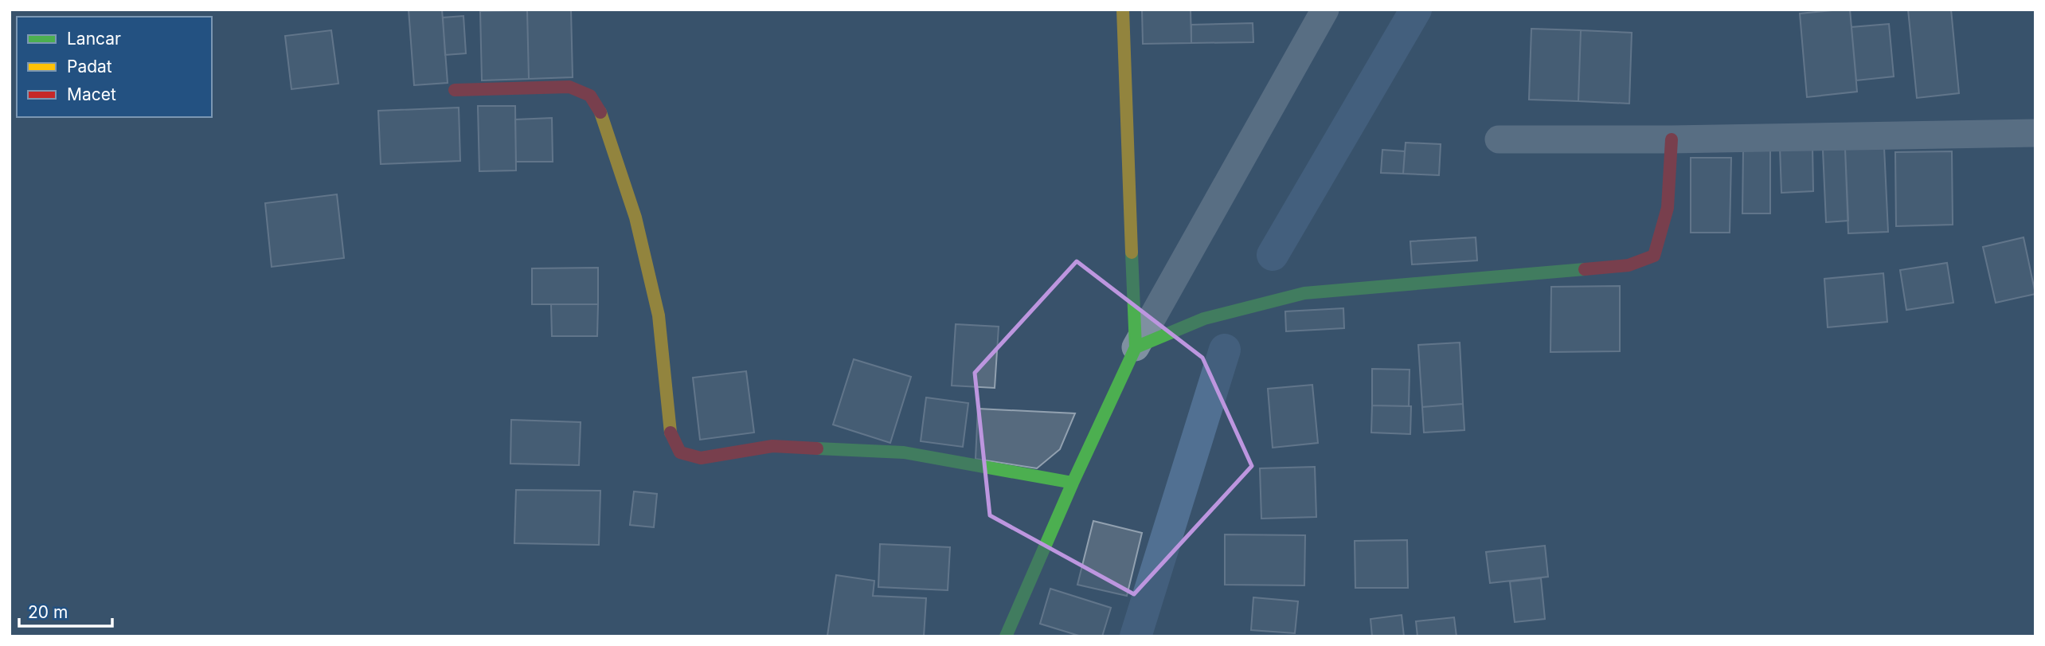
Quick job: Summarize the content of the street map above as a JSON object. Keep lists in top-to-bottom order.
{
  "legend": ["Lancar", "Padat", "Macet"],
  "scale_bar": "20 m"
}
